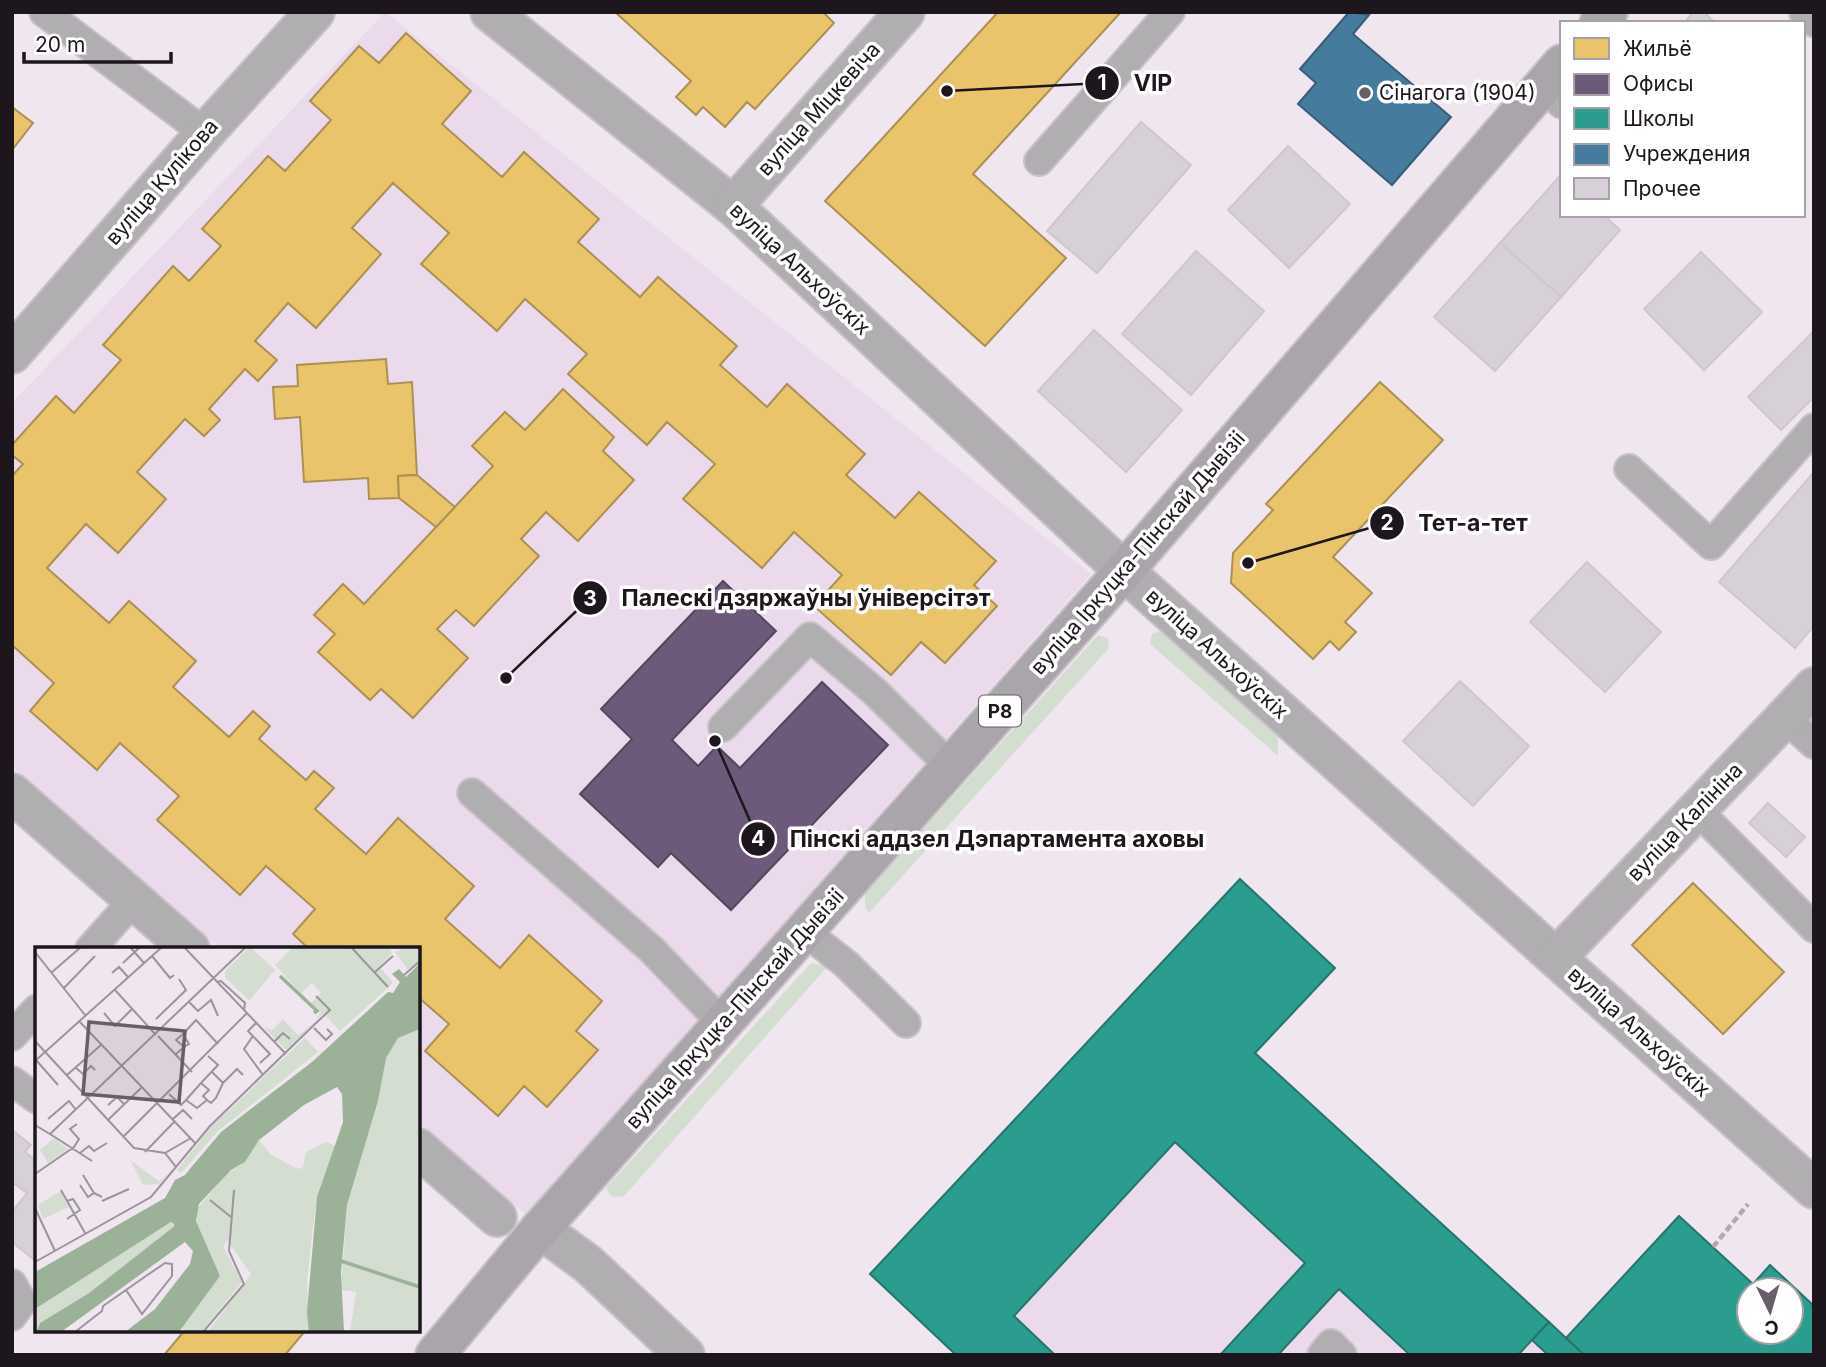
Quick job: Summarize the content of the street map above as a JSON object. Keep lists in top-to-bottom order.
{
  "streets": {
    "main road": ["вуліца Іркуцка-Пінскай Дывізіі", "Р8"],
    "street": [
      "вуліца Міцкевіча",
      "вуліца Кулікова",
      "вуліца Альхоўскіх",
      "вуліца Калініна"
    ]
  },
  "crossings": [
    ["вуліца Міцкевіча", "вуліца Альхоўскіх"],
    ["вуліца Альхоўскіх", "вуліца Іркуцка-Пінскай Дывізіі"],
    ["вуліца Альхоўскіх", "вуліца Калініна"]
  ],
  "places": [
    "VIP",
    "Сінагога (1904)",
    "Тет-а-тет",
    "Палескі дзяржаўны ўніверсітэт",
    "Пінскі аддзел Дэпартамента аховы"
  ],
  "legend": [
    "Жильё",
    "Офисы",
    "Школы",
    "Учреждения",
    "Прочее"
  ],
  "scale_bar": "20 m",
  "north": "bottom"
}
